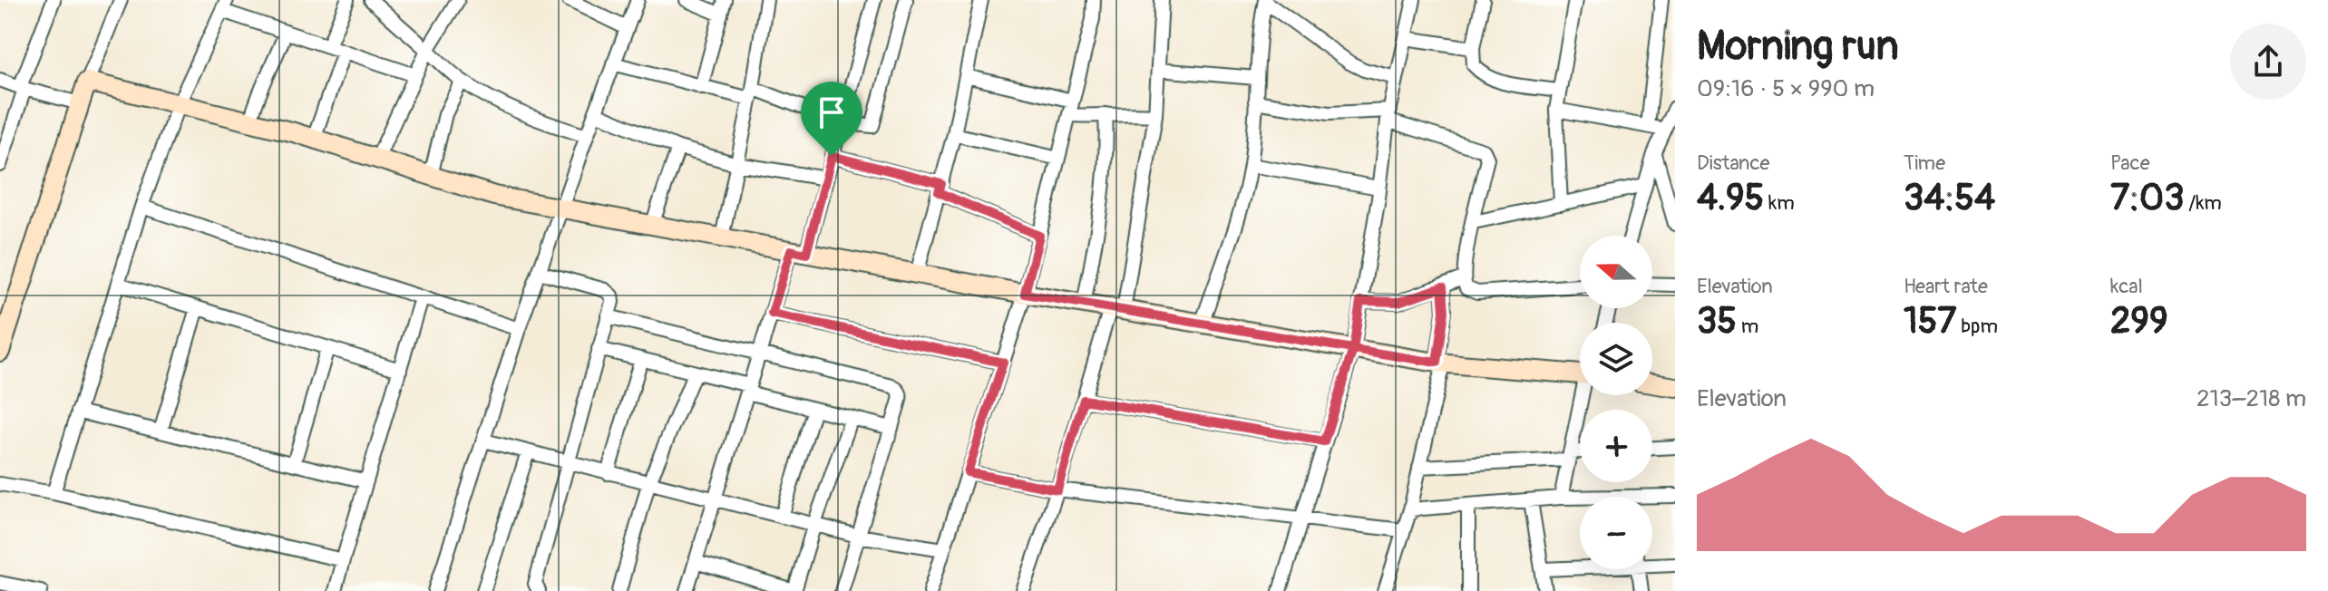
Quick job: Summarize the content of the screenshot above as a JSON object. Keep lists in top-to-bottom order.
{
  "north": "left",
  "page": {
    "heading": ["Morning run", "09:16 · 5 × 990 m"],
    "stats": [
      ["Distance", "4.95 km"],
      ["Time", "34:54"],
      ["Pace", "7:03 /km"],
      ["Elevation", "35 m"],
      ["Heart rate", "157 bpm"],
      ["kcal", "299"]
    ],
    "map_buttons": ["+", "−"],
    "chart": ["Elevation", "213–218 m"]
  }
}
